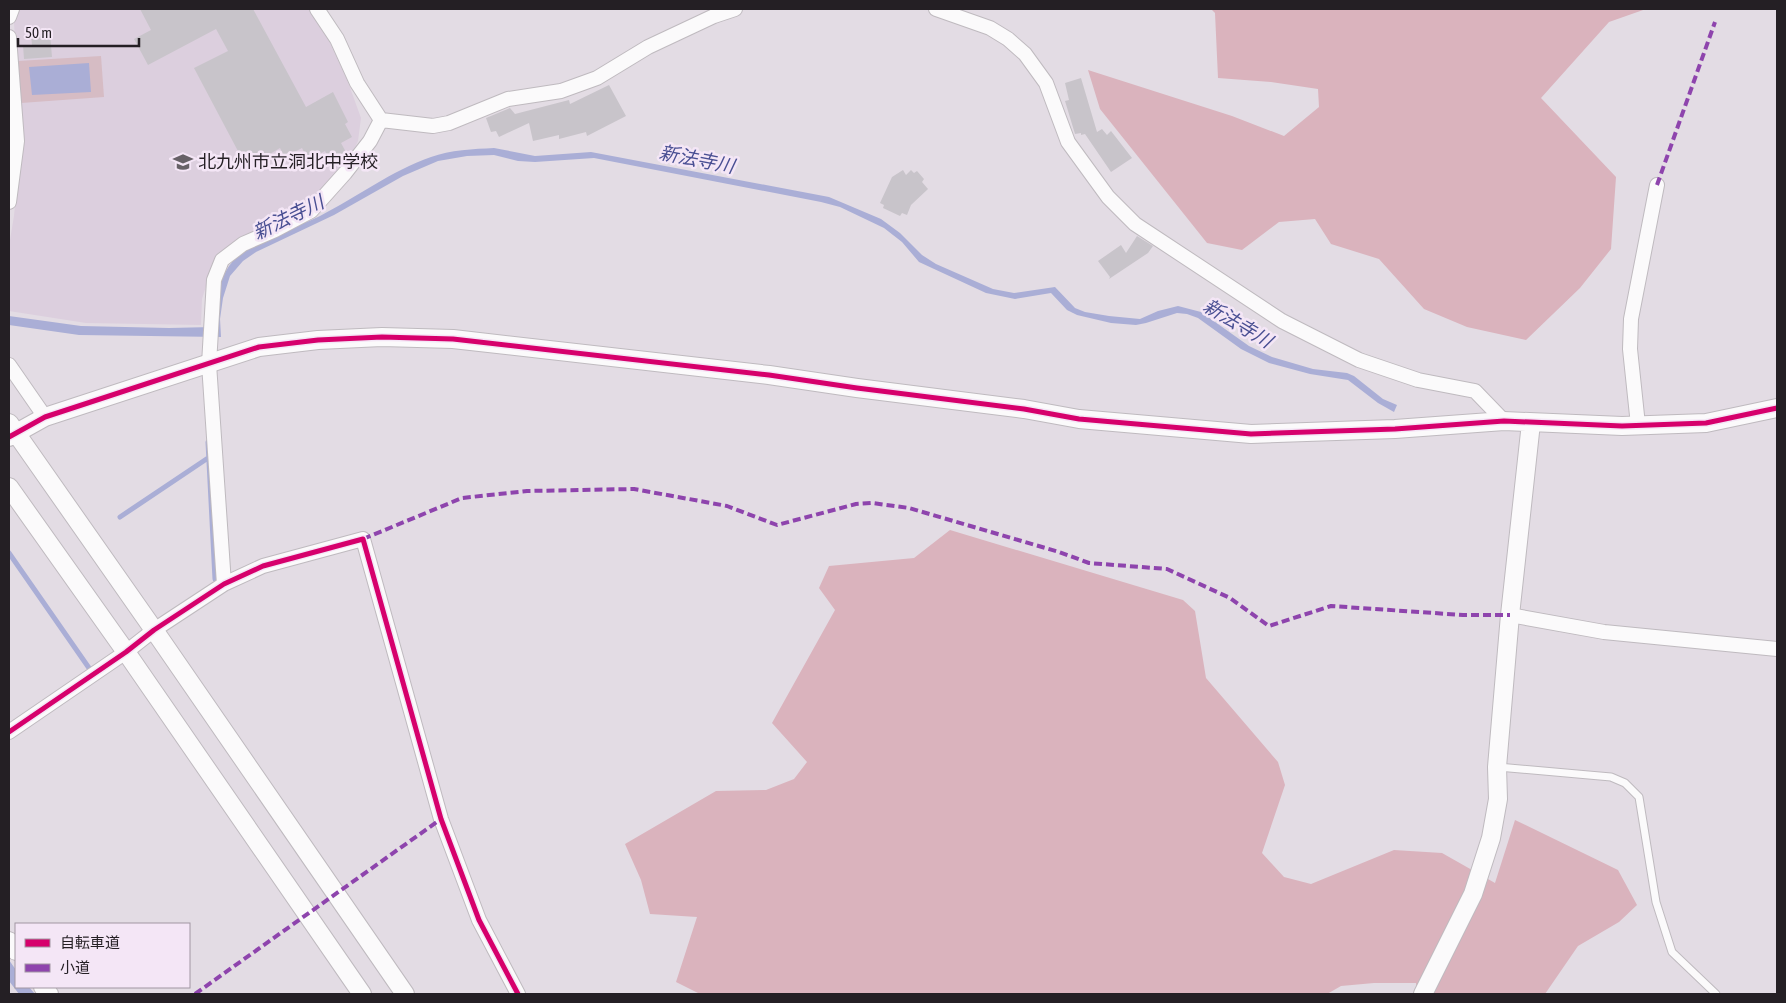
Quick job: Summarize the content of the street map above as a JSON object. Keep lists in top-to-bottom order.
{
  "water": ["新法寺川"],
  "places": {
    "school or university": ["北九州市立洞北中学校"]
  },
  "legend": ["自転車道", "小道"],
  "scale_bar": "50 m"
}
